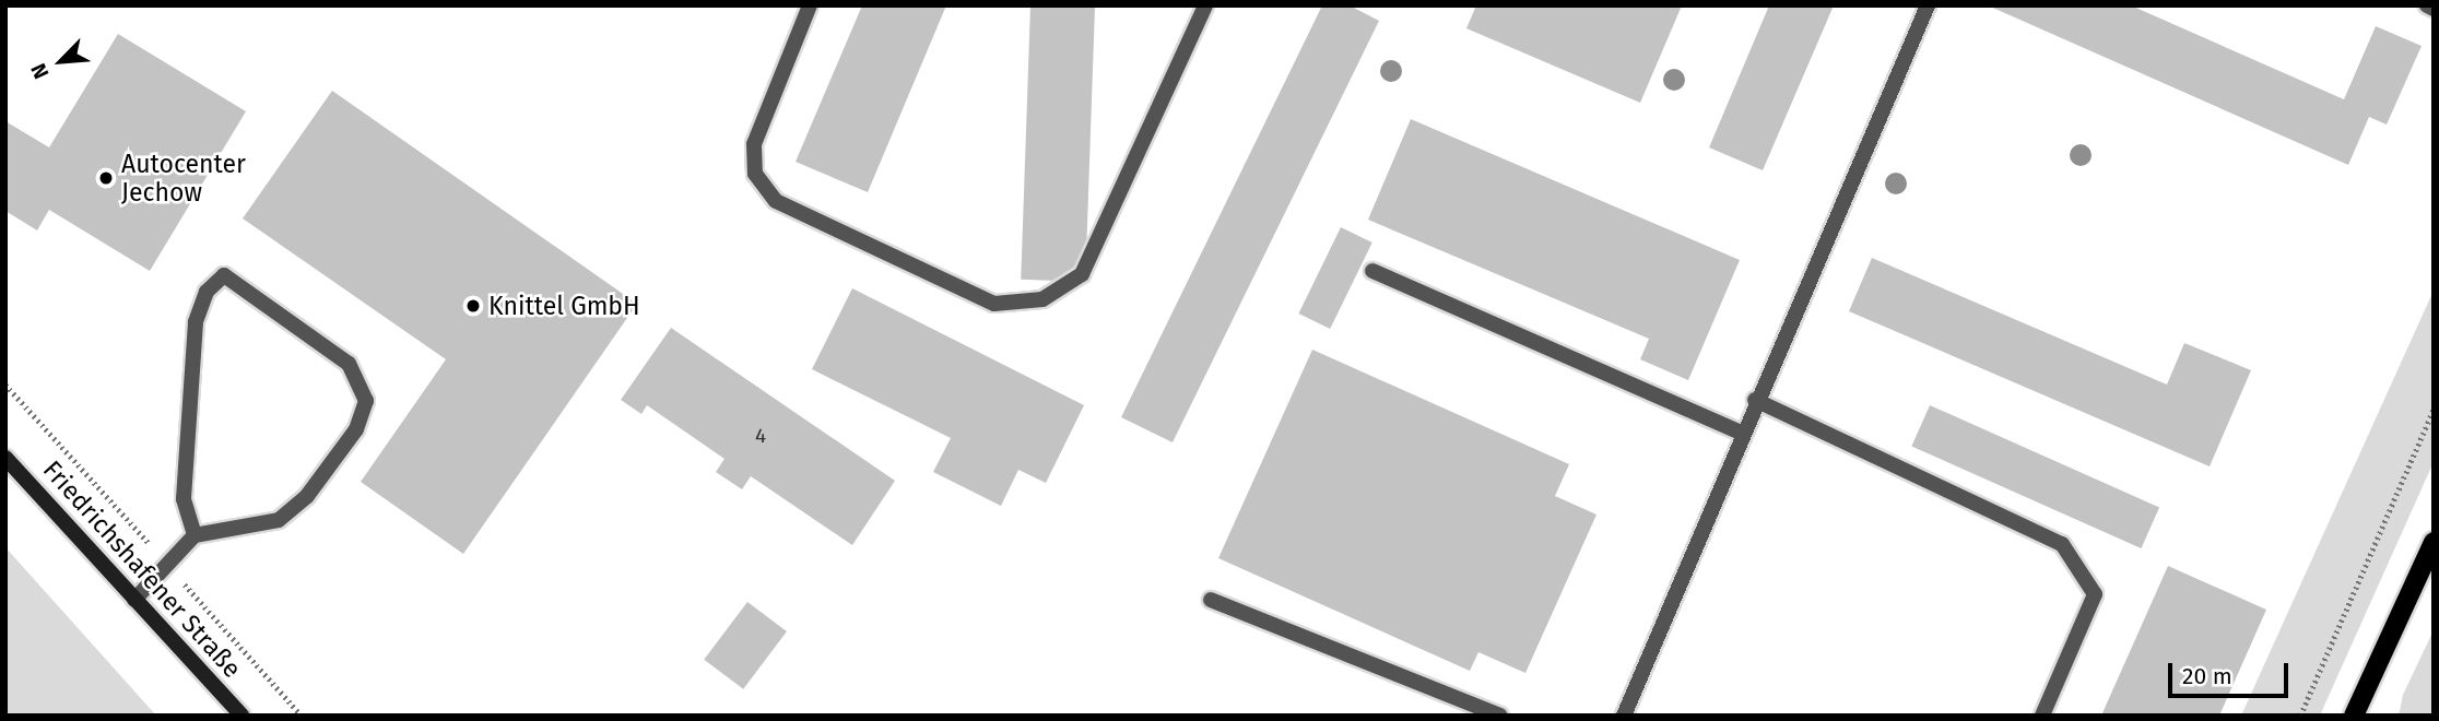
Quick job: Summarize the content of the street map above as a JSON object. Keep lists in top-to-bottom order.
{
  "streets": {
    "street": ["Friedrichshafener Straße"]
  },
  "places": ["Autocenter Jechow", "Knittel GmbH"],
  "house_numbers": ["4"],
  "scale_bar": "20 m",
  "north": "bottom left"
}
